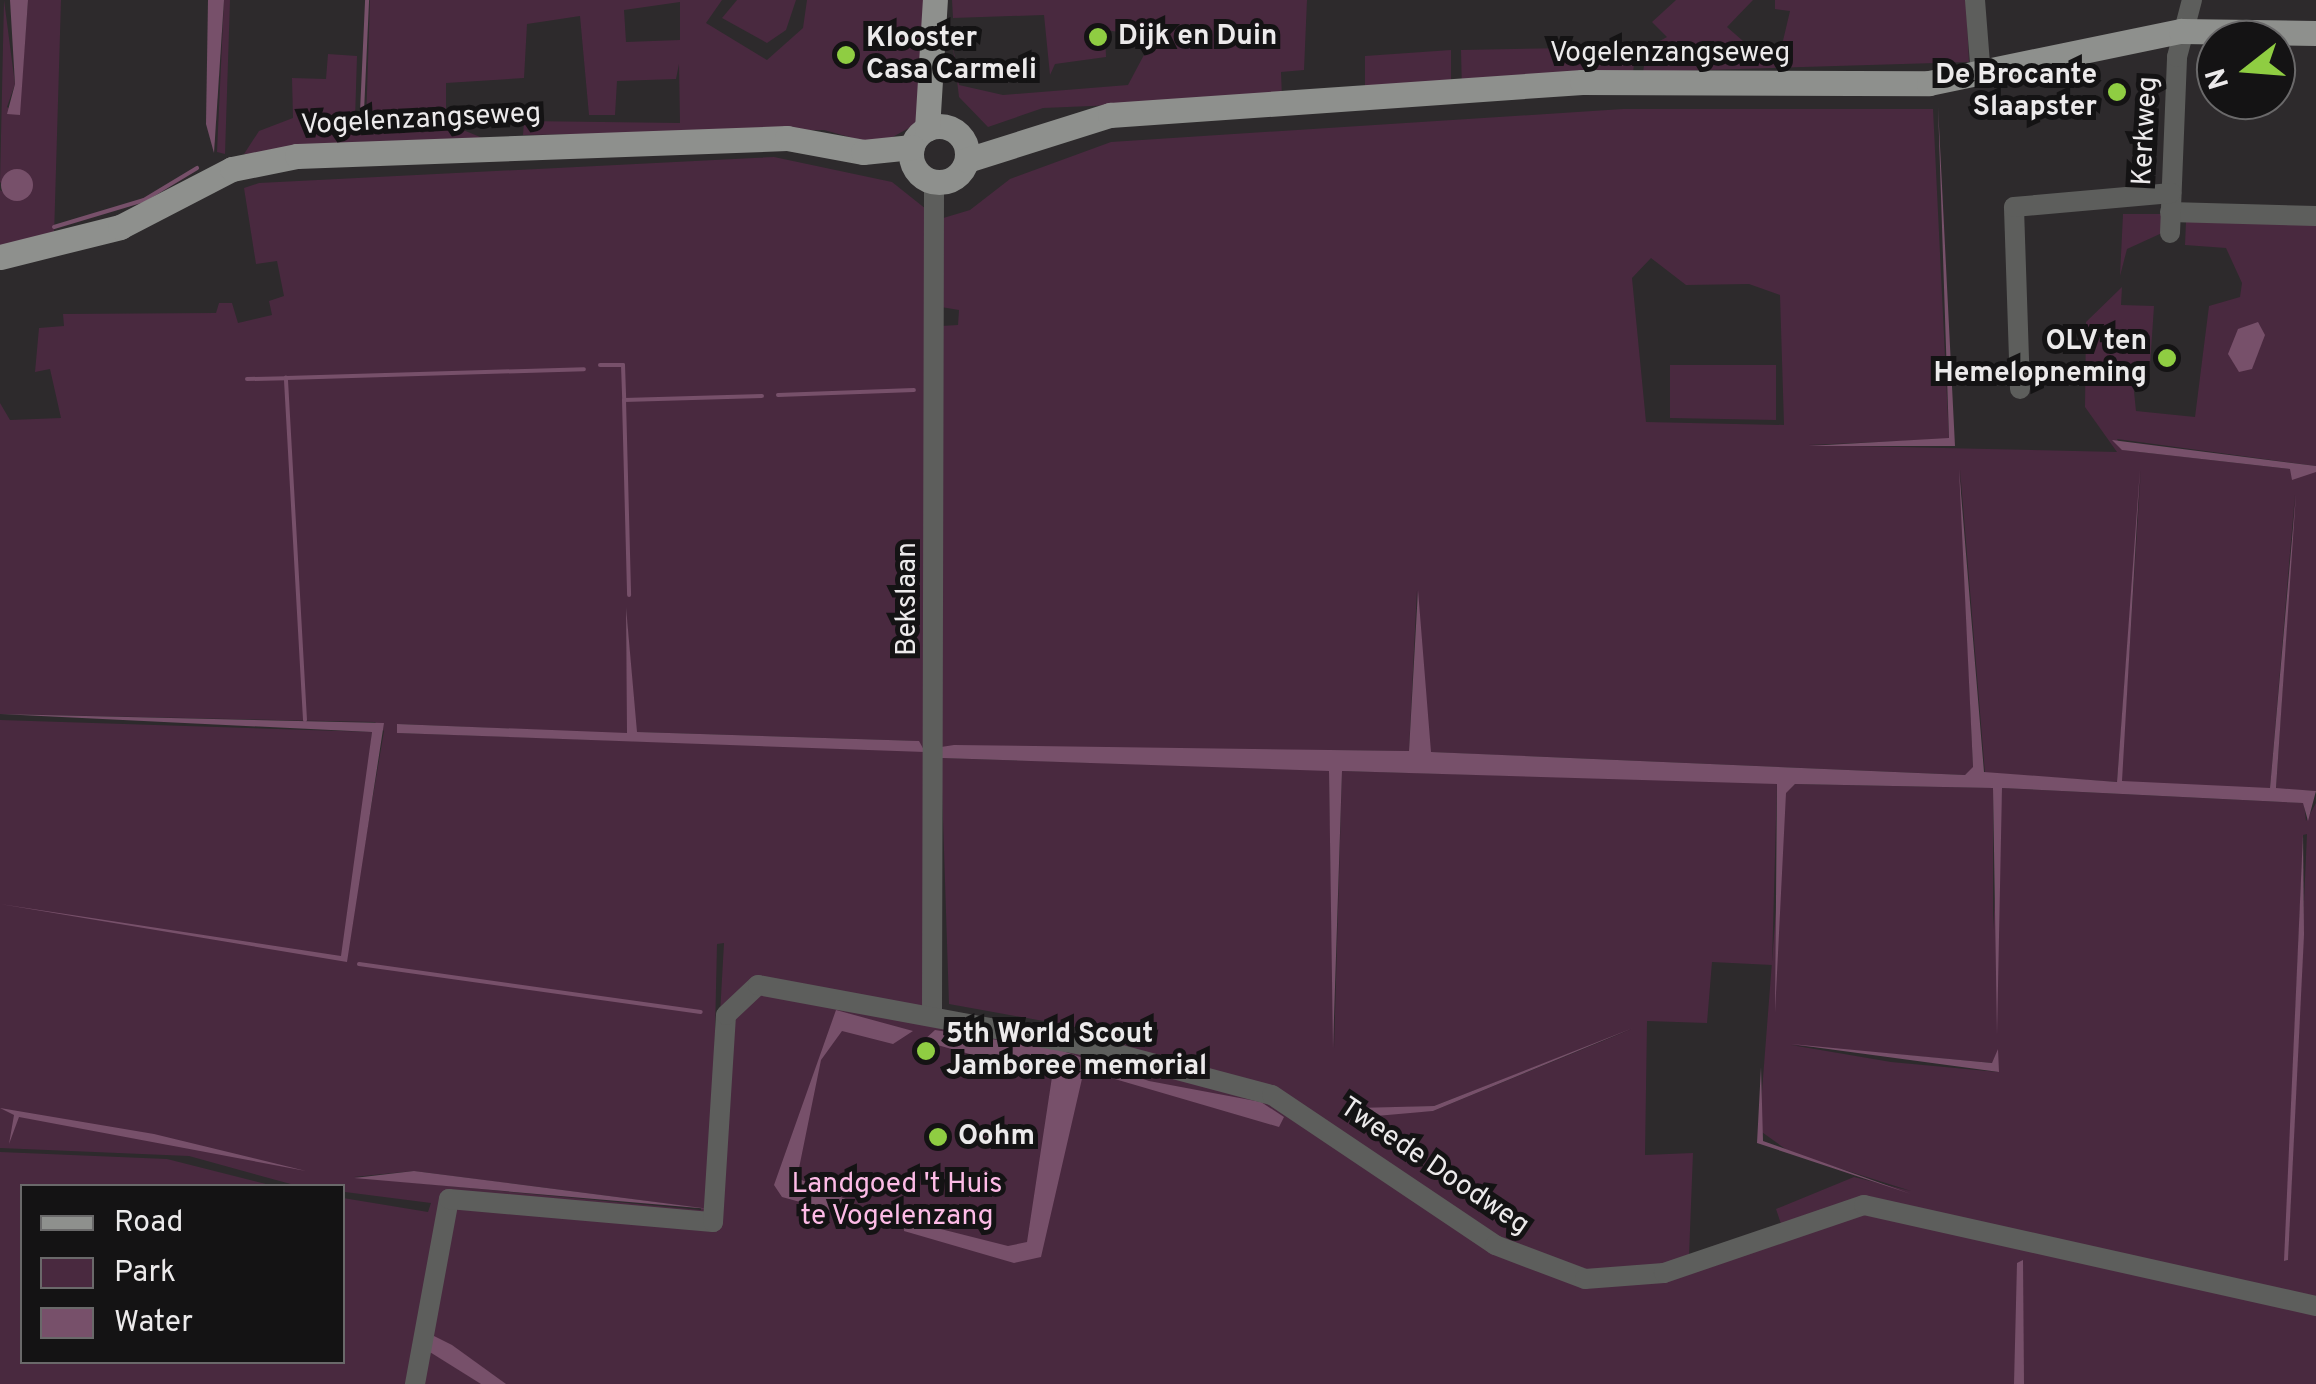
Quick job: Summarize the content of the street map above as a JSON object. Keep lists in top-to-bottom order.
{
  "streets": {
    "main road": ["Vogelenzangseweg"],
    "street": ["Kerkweg", "Bekslaan", "Tweede Doodweg"]
  },
  "crossings": [
    ["Vogelenzangseweg", "Kerkweg"],
    ["Vogelenzangseweg", "Bekslaan"],
    ["Bekslaan", "Tweede Doodweg"]
  ],
  "parks": ["Landgoed 't Huis te Vogelenzang"],
  "places": [
    "Dijk en Duin",
    "Klooster Casa Carmeli",
    "De Brocante Slaapster",
    "OLV ten Hemelopneming",
    "5th World Scout Jamboree memorial",
    "Oohm"
  ],
  "legend": ["Road", "Park", "Water"],
  "north": "left"
}
